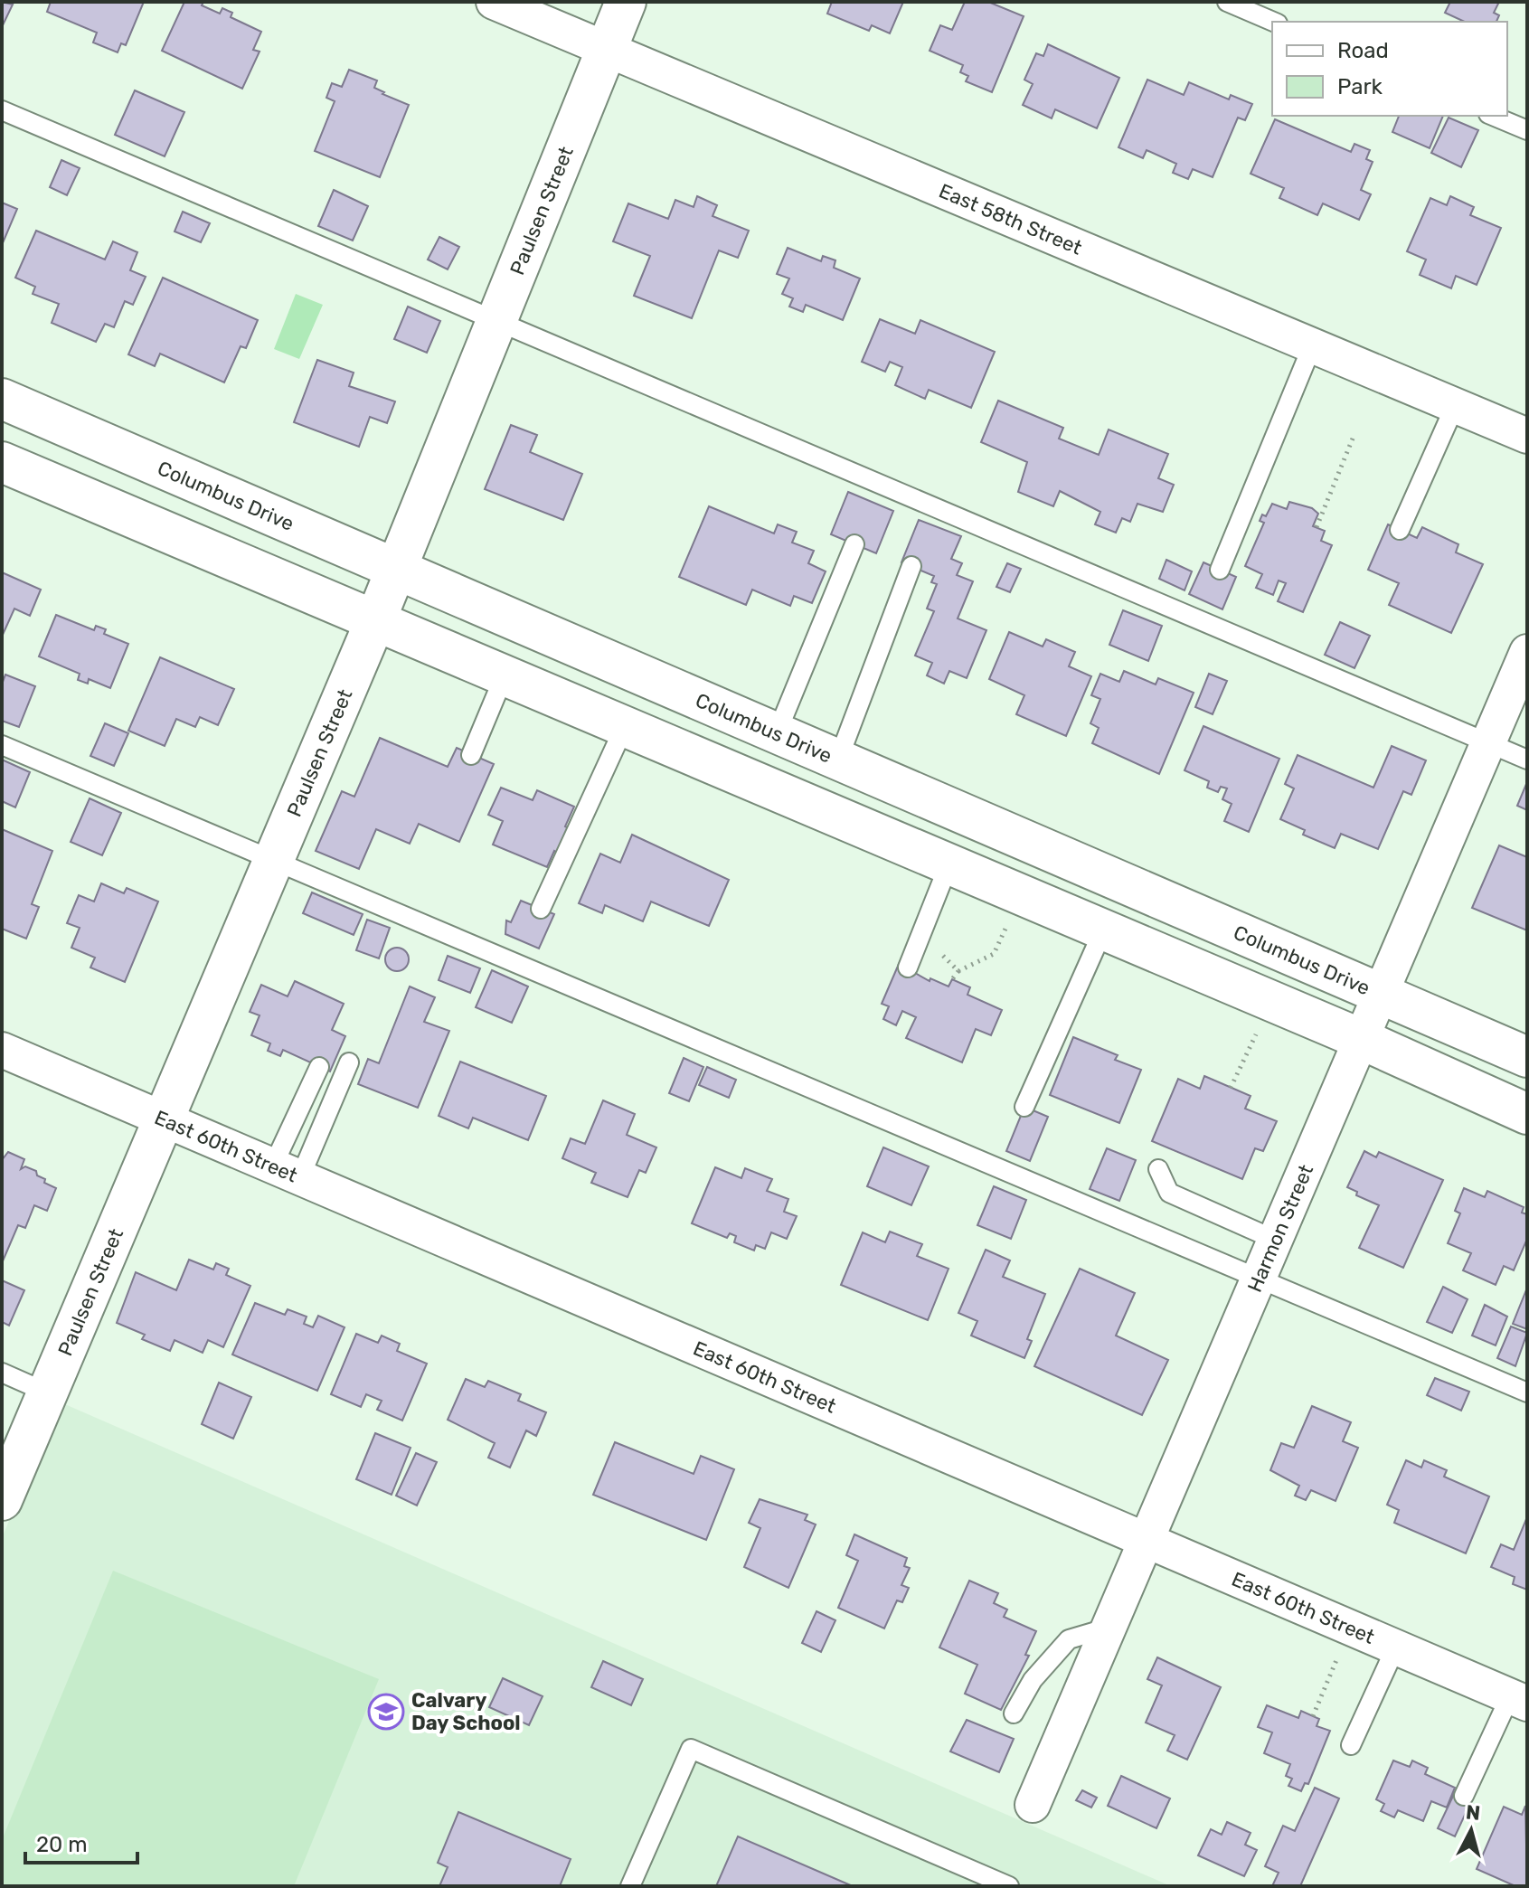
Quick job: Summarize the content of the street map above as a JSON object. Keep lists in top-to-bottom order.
{
  "streets": {
    "street": [
      "Paulsen Street",
      "East 58th Street",
      "Columbus Drive",
      "East 60th Street",
      "Harmon Street"
    ]
  },
  "crossings": [
    ["Paulsen Street", "East 58th Street"],
    ["Paulsen Street", "Columbus Drive"],
    ["Paulsen Street", "East 60th Street"],
    ["Columbus Drive", "Harmon Street"],
    ["East 60th Street", "Harmon Street"]
  ],
  "places": {
    "school or university": ["Calvary Day School"]
  },
  "legend": ["Road", "Park"],
  "scale_bar": "20 m",
  "north": "top"
}
